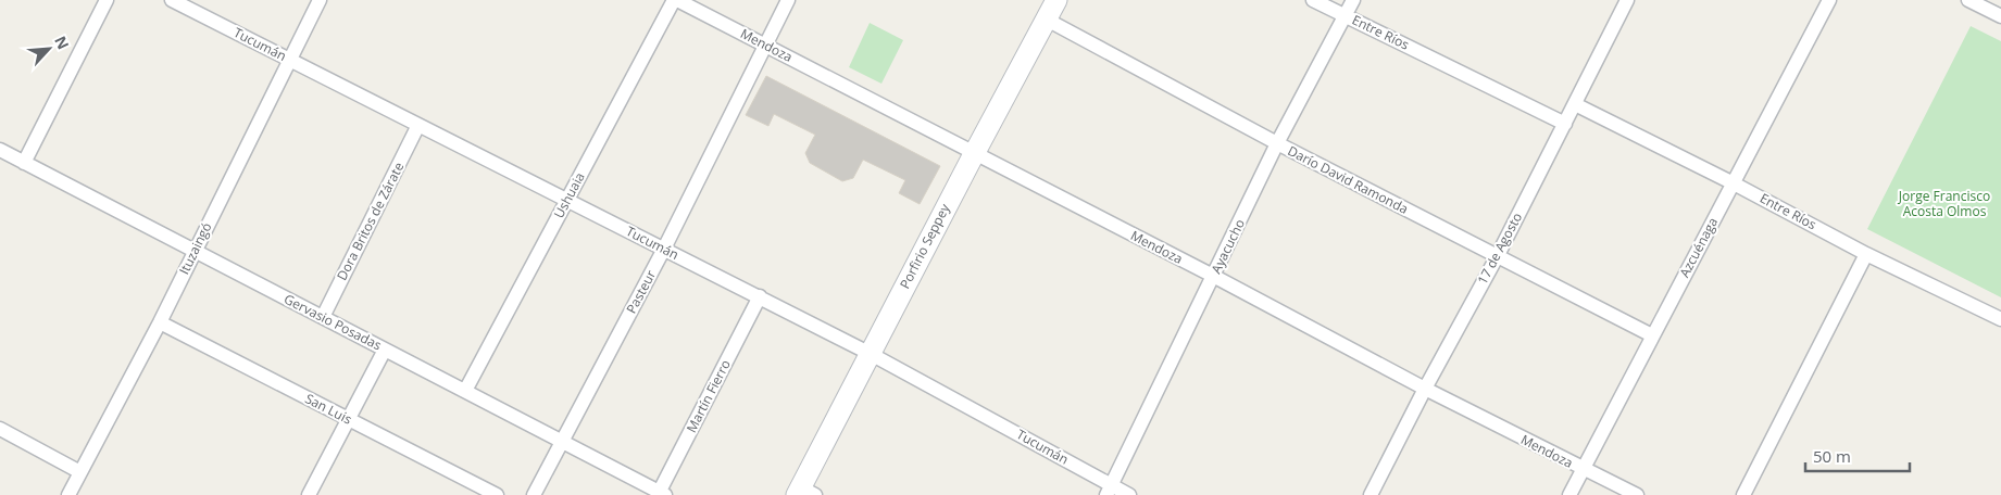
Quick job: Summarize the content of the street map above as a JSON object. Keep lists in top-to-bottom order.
{
  "streets": {
    "main road": ["Porfirio Seppey"],
    "street": [
      "Entre Ríos",
      "Tucumán",
      "Mendoza",
      "Darío David Ramonda",
      "Ushuaia",
      "Dora Britos de Zárate",
      "Ayacucho",
      "Azcuénaga",
      "Ituzaingó",
      "17 de Agosto",
      "Pasteur",
      "Gervasio Posadas",
      "Martín Fierro",
      "San Luis"
    ]
  },
  "crossings": [
    ["Entre Ríos", "Ayacucho"],
    ["Entre Ríos", "Azcuénaga"],
    ["Entre Ríos", "17 de Agosto"],
    ["Tucumán", "Ushuaia"],
    ["Tucumán", "Dora Britos de Zárate"],
    ["Tucumán", "Porfirio Seppey"],
    ["Tucumán", "Ayacucho"],
    ["Tucumán", "Ituzaingó"],
    ["Tucumán", "Pasteur"],
    ["Tucumán", "Martín Fierro"],
    ["Mendoza", "Ushuaia"],
    ["Mendoza", "Porfirio Seppey"],
    ["Mendoza", "Ayacucho"],
    ["Mendoza", "Azcuénaga"],
    ["Mendoza", "17 de Agosto"],
    ["Mendoza", "Pasteur"],
    ["Darío David Ramonda", "Porfirio Seppey"],
    ["Darío David Ramonda", "Ayacucho"],
    ["Darío David Ramonda", "Azcuénaga"],
    ["Darío David Ramonda", "17 de Agosto"],
    ["Ushuaia", "Gervasio Posadas"],
    ["Dora Britos de Zárate", "Gervasio Posadas"],
    ["Ituzaingó", "Gervasio Posadas"],
    ["Ituzaingó", "San Luis"],
    ["Pasteur", "Gervasio Posadas"],
    ["Gervasio Posadas", "Martín Fierro"]
  ],
  "parks": ["Jorge Francisco Acosta Olmos"],
  "scale_bar": "50 m",
  "north": "top right"
}
